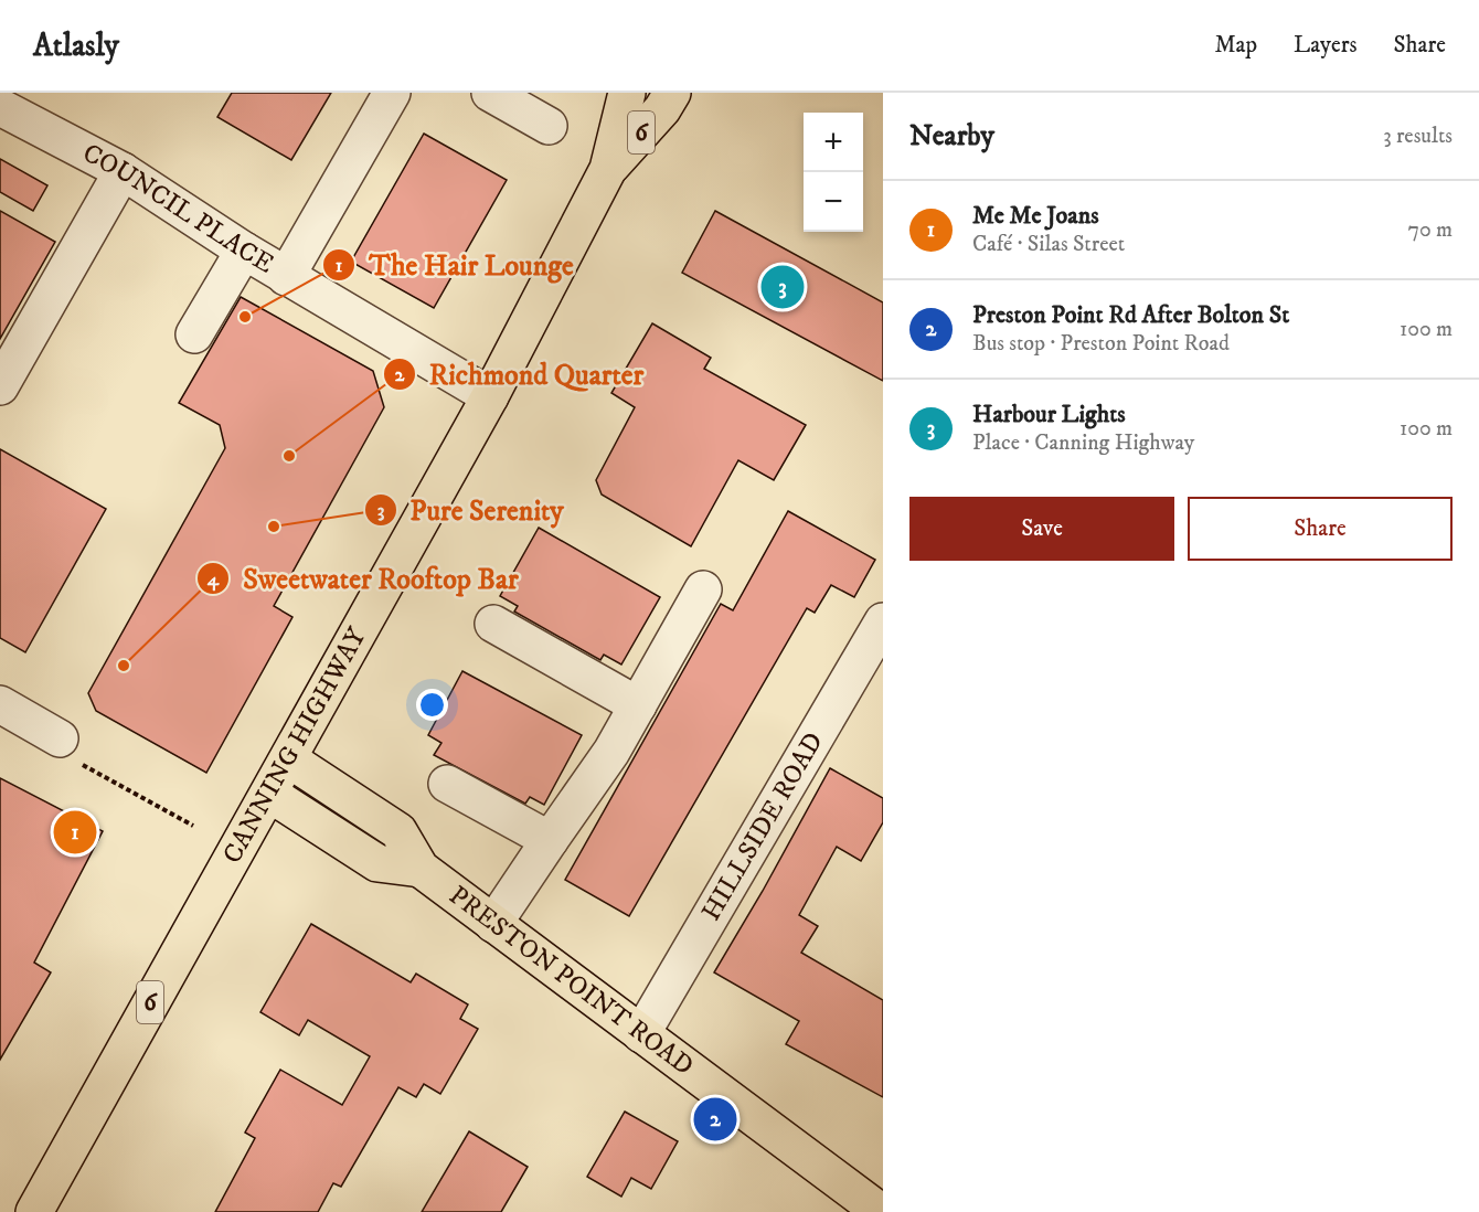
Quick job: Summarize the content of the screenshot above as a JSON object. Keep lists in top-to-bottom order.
{
  "streets": {
    "main road": ["6", "CANNING HIGHWAY", "PRESTON POINT ROAD"],
    "street": ["COUNCIL PLACE", "HILLSIDE ROAD"]
  },
  "crossings": [
    ["COUNCIL PLACE", "CANNING HIGHWAY"],
    ["CANNING HIGHWAY", "PRESTON POINT ROAD"],
    ["HILLSIDE ROAD", "PRESTON POINT ROAD"]
  ],
  "places": [
    "The Hair Lounge",
    "Richmond Quarter",
    "Pure Serenity",
    "Sweetwater Rooftop Bar"
  ],
  "page": {
    "header": "Atlasly",
    "nav": ["Map", "Layers", "Share"],
    "heading": ["Nearby", "3 results"],
    "map_buttons": ["+", "−"],
    "list": [
      {
        "mark": "1",
        "name": "Me Me Joans",
        "note": "Café · Silas Street",
        "value": "70 m"
      },
      {
        "mark": "2",
        "name": "Preston Point Rd After Bolton St",
        "note": "Bus stop · Preston Point Road",
        "value": "100 m"
      },
      {
        "mark": "3",
        "name": "Harbour Lights",
        "note": "Place · Canning Highway",
        "value": "100 m"
      }
    ],
    "pins": ["3", "1", "2"],
    "buttons": ["Save", "Share"]
  }
}
